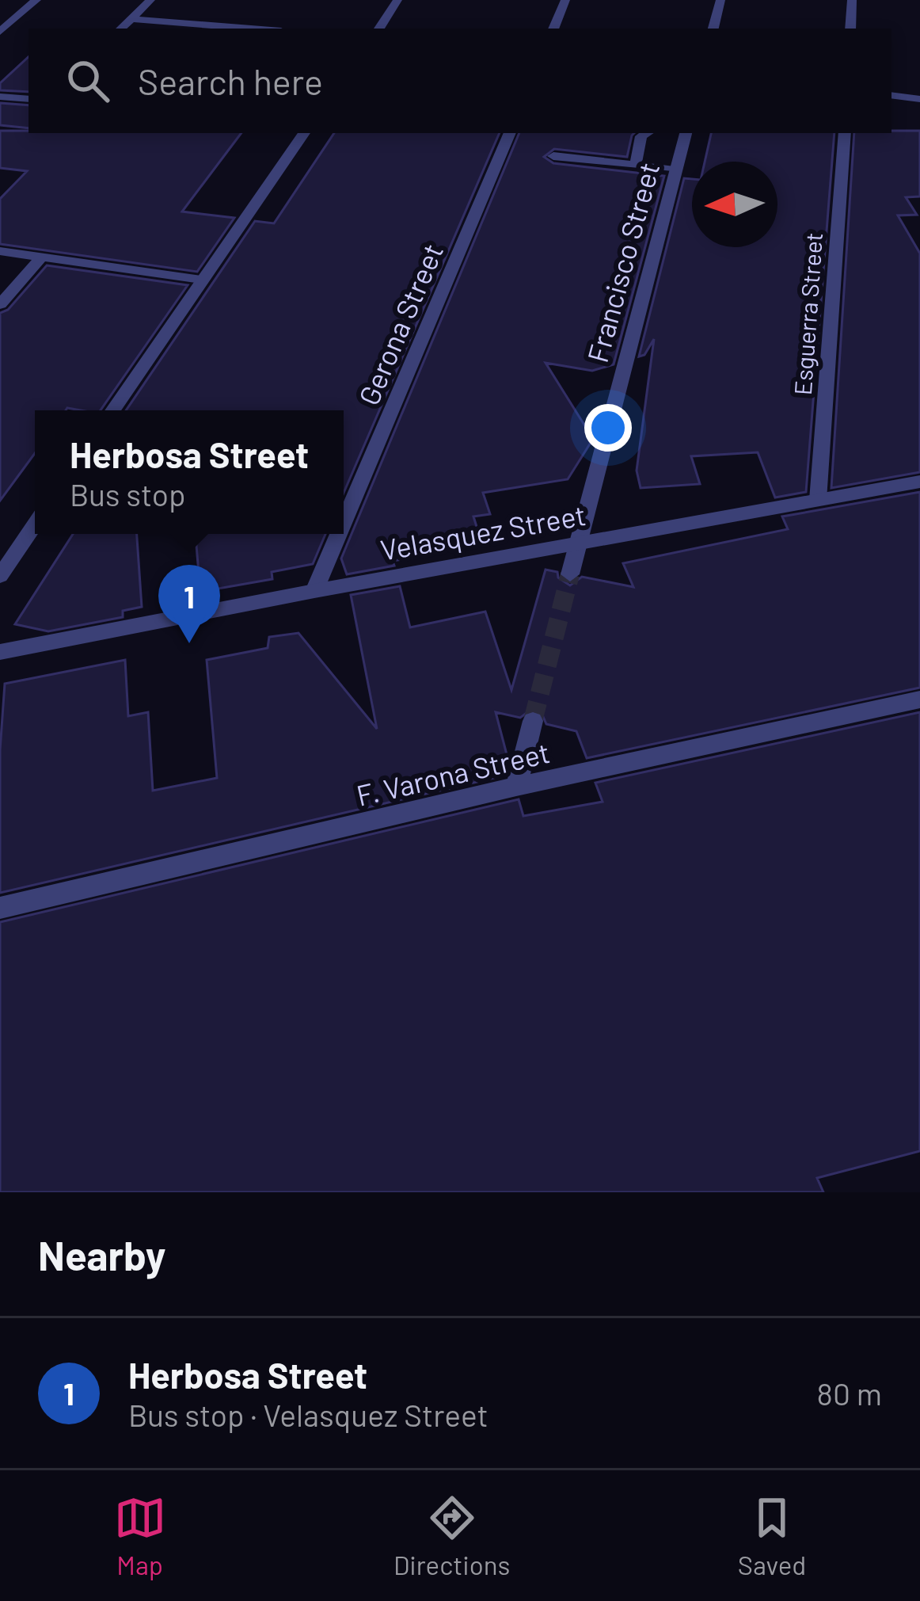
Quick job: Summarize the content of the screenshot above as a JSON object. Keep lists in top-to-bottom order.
{
  "streets": {
    "street": [
      "Francisco Street",
      "Esguerra Street",
      "Gerona Street",
      "Velasquez Street",
      "F. Varona Street"
    ]
  },
  "crossings": [
    ["Francisco Street", "Velasquez Street"],
    ["Esguerra Street", "Velasquez Street"],
    ["Gerona Street", "Velasquez Street"]
  ],
  "north": "left",
  "page": {
    "search": "Search here",
    "popup": ["Herbosa Street", "Bus stop"],
    "pins": "1",
    "heading": "Nearby",
    "list": [
      {
        "mark": "1",
        "name": "Herbosa Street",
        "note": "Bus stop · Velasquez Street",
        "value": "80 m"
      }
    ],
    "nav": ["Map", "Directions", "Saved"]
  }
}
